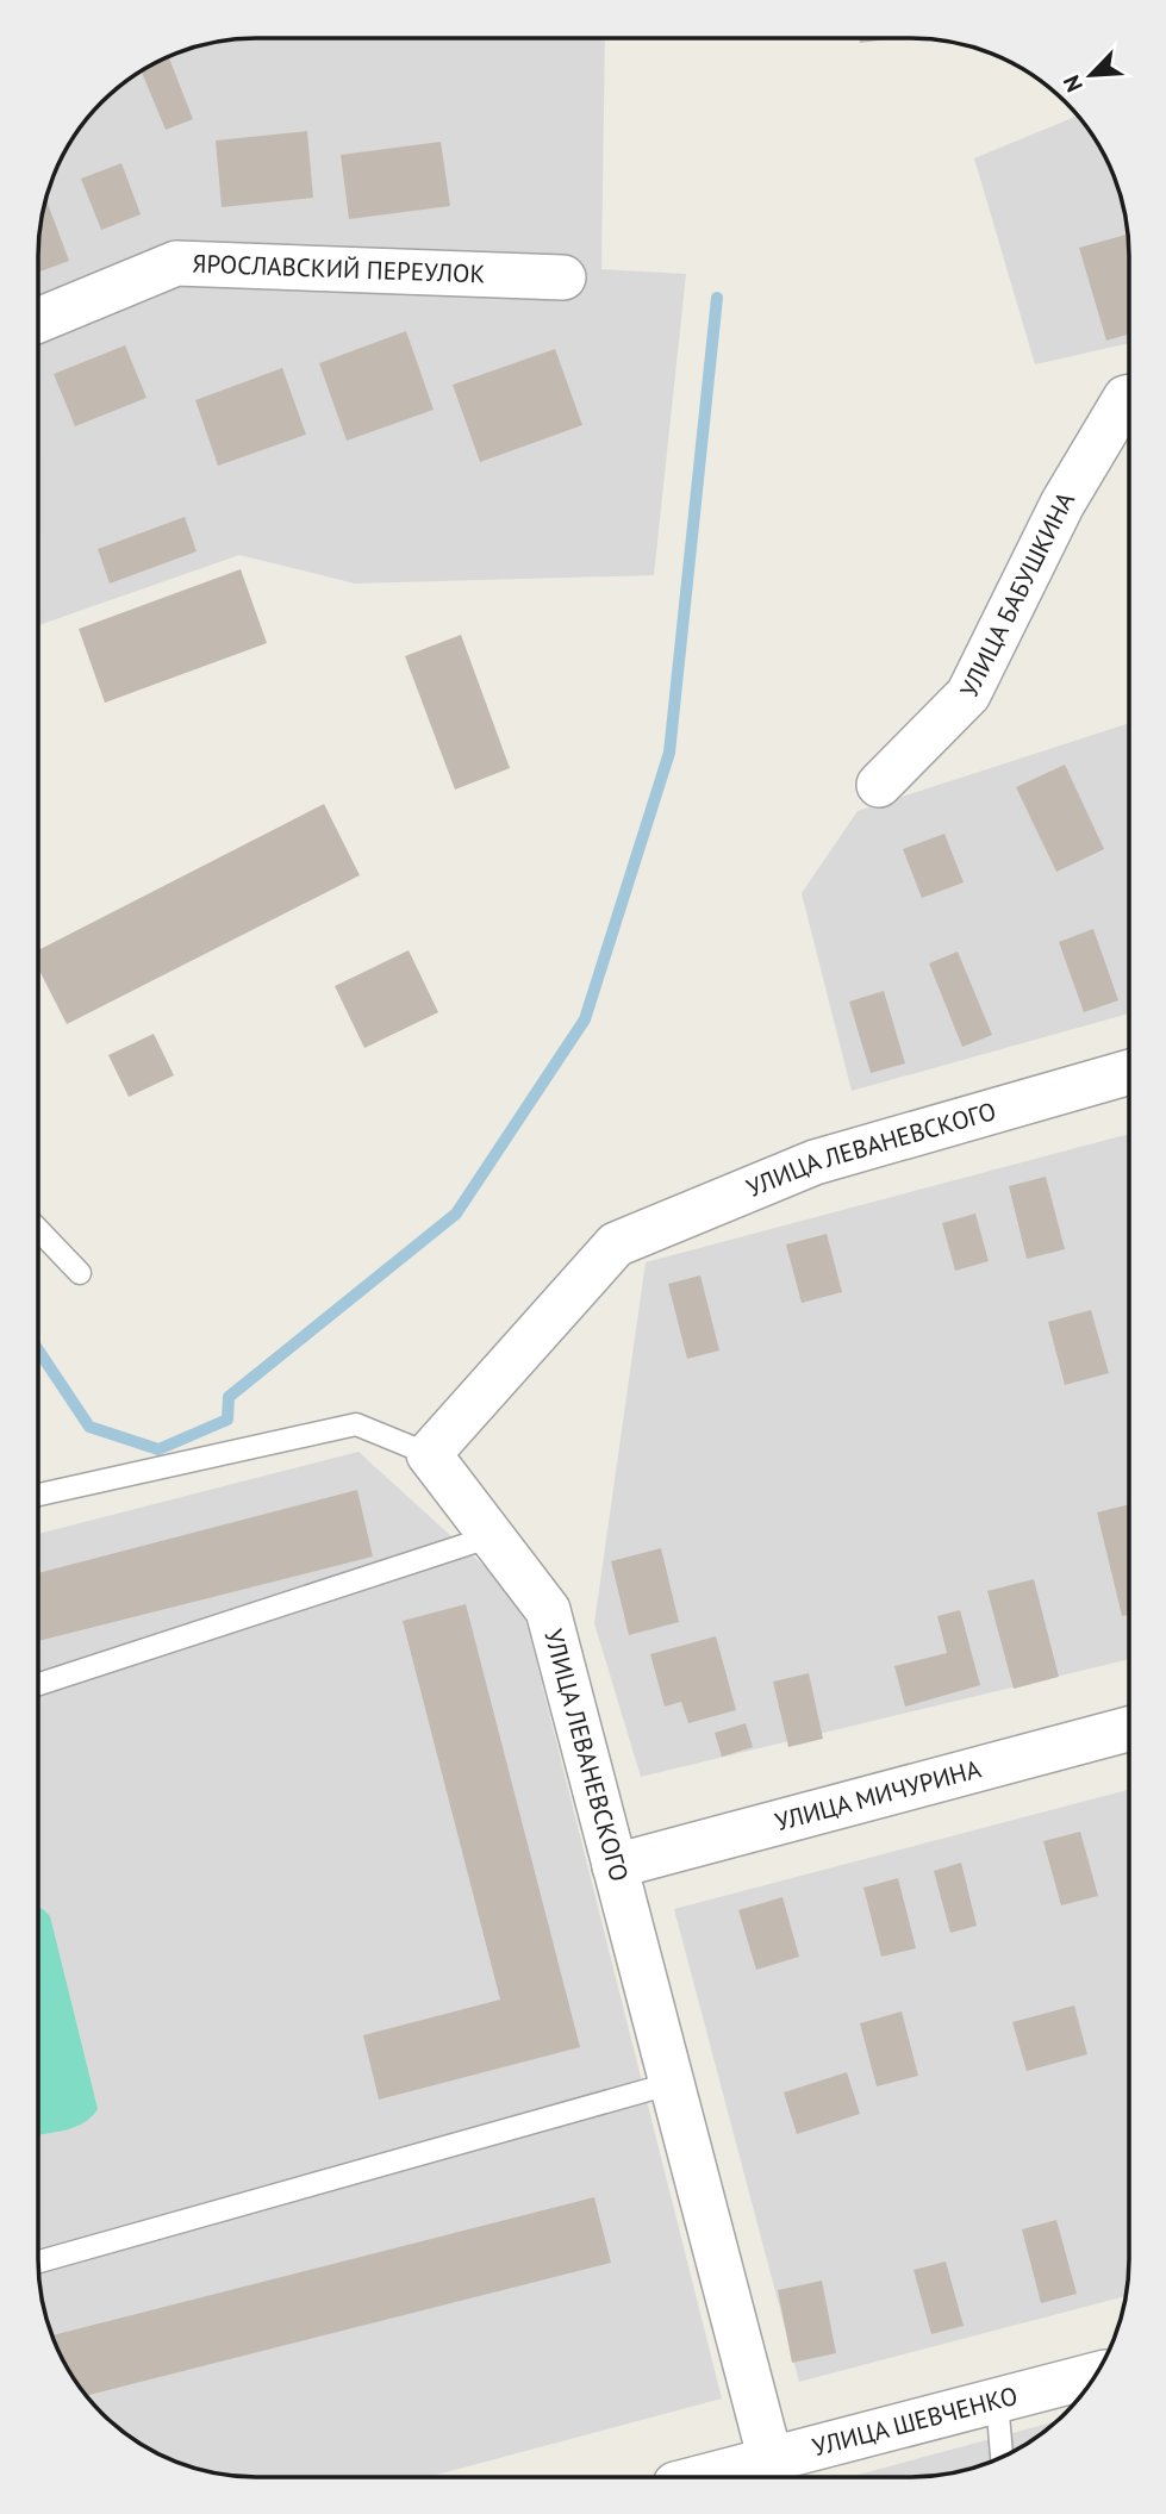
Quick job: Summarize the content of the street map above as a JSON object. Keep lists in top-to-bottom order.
{
  "streets": {
    "street": [
      "ЯРОСЛАВСКИЙ ПЕРЕУЛОК",
      "УЛИЦА БАБУШКИНА",
      "УЛИЦА ЛЕВАНЕВСКОГО",
      "УЛИЦА МИЧУРИНА",
      "УЛИЦА ШЕВЧЕНКО"
    ]
  },
  "crossings": [
    ["УЛИЦА ЛЕВАНЕВСКОГО", "УЛИЦА МИЧУРИНА"],
    ["УЛИЦА ЛЕВАНЕВСКОГО", "УЛИЦА ШЕВЧЕНКО"]
  ],
  "north": "bottom left"
}
